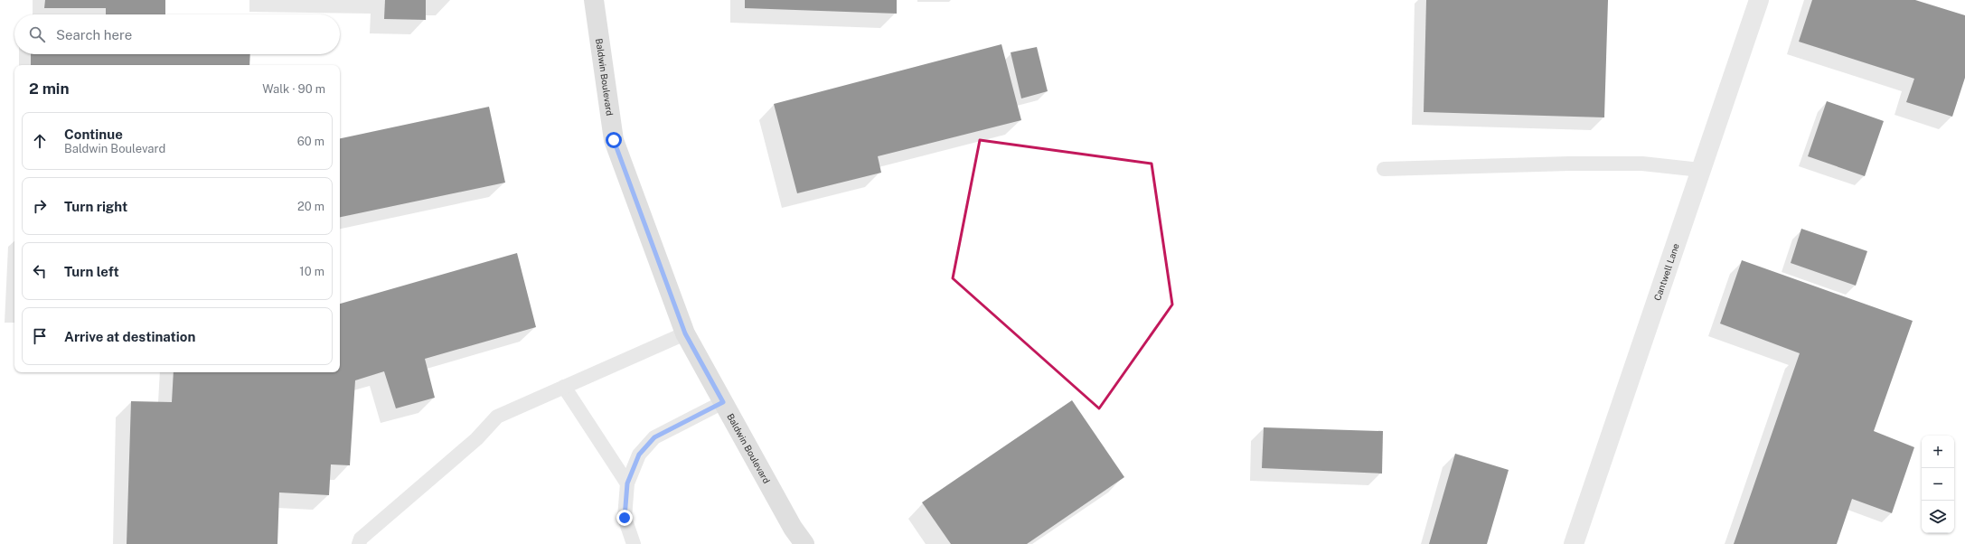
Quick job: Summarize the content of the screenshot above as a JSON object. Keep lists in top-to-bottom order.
{
  "streets": {
    "main road": ["Baldwin Boulevard"],
    "street": ["Cantwell Lane"]
  },
  "page": {
    "search": "Search here",
    "heading": ["2 min", "Walk · 90 m"],
    "list": [
      ["Continue", "Baldwin Boulevard", "60 m"],
      ["Turn right", "20 m"],
      ["Turn left", "10 m"],
      "Arrive at destination"
    ],
    "map_buttons": ["+", "−"]
  }
}
